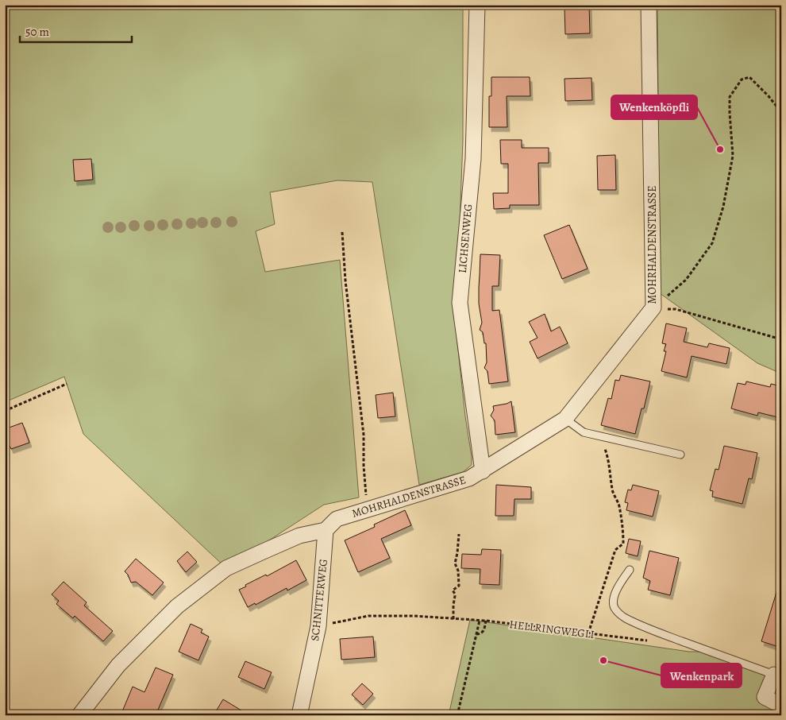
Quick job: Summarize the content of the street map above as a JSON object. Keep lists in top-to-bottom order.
{
  "streets": {
    "street": ["LICHSENWEG", "MOHRHALDENSTRASSE", "SCHNITTERWEG"],
    "path": ["HELLRINGWEGLI"]
  },
  "crossings": [
    ["LICHSENWEG", "MOHRHALDENSTRASSE"],
    ["MOHRHALDENSTRASSE", "SCHNITTERWEG"],
    ["SCHNITTERWEG", "HELLRINGWEGLI"]
  ],
  "places": ["Wenkenköpfli", "Wenkenpark"],
  "scale_bar": "50 m"
}
